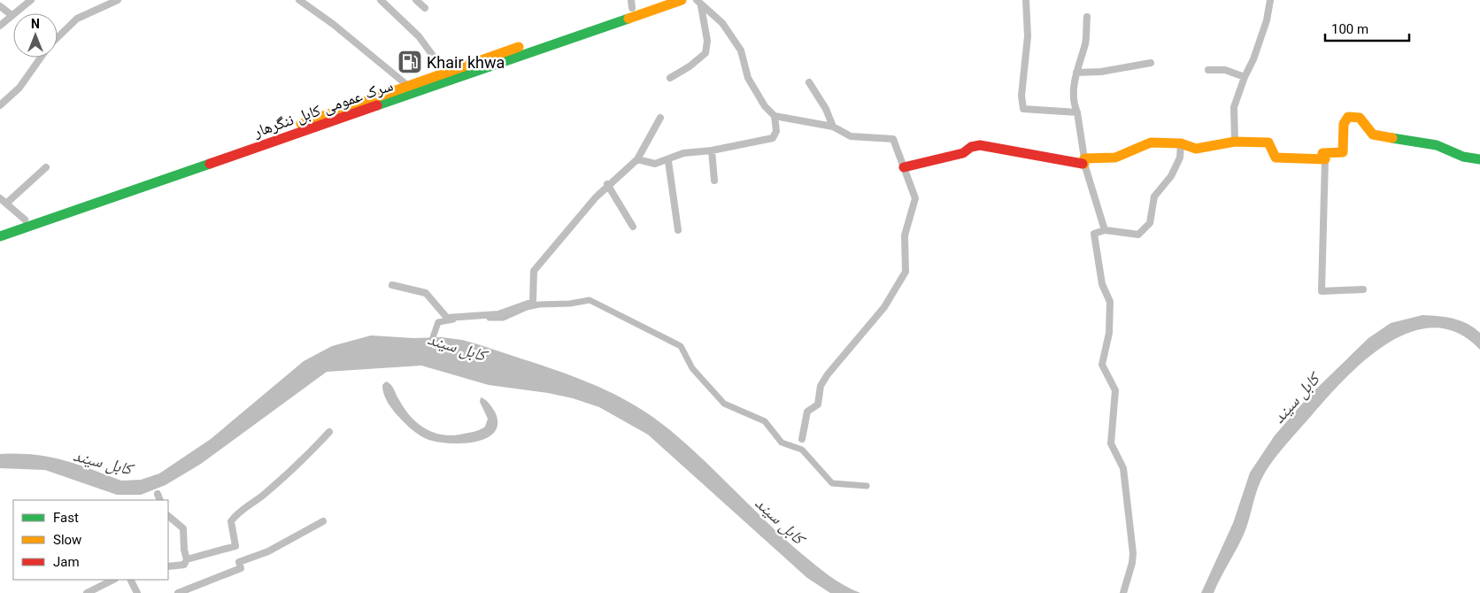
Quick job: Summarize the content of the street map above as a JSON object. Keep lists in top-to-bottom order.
{
  "streets": {
    "main road": ["سرک عمومی کابل ننگرهار"]
  },
  "water": ["کابل سيند"],
  "places": {
    "fuel station": ["Khair khwa"]
  },
  "legend": ["Fast", "Slow", "Jam"],
  "scale_bar": "100 m",
  "north": "top"
}
